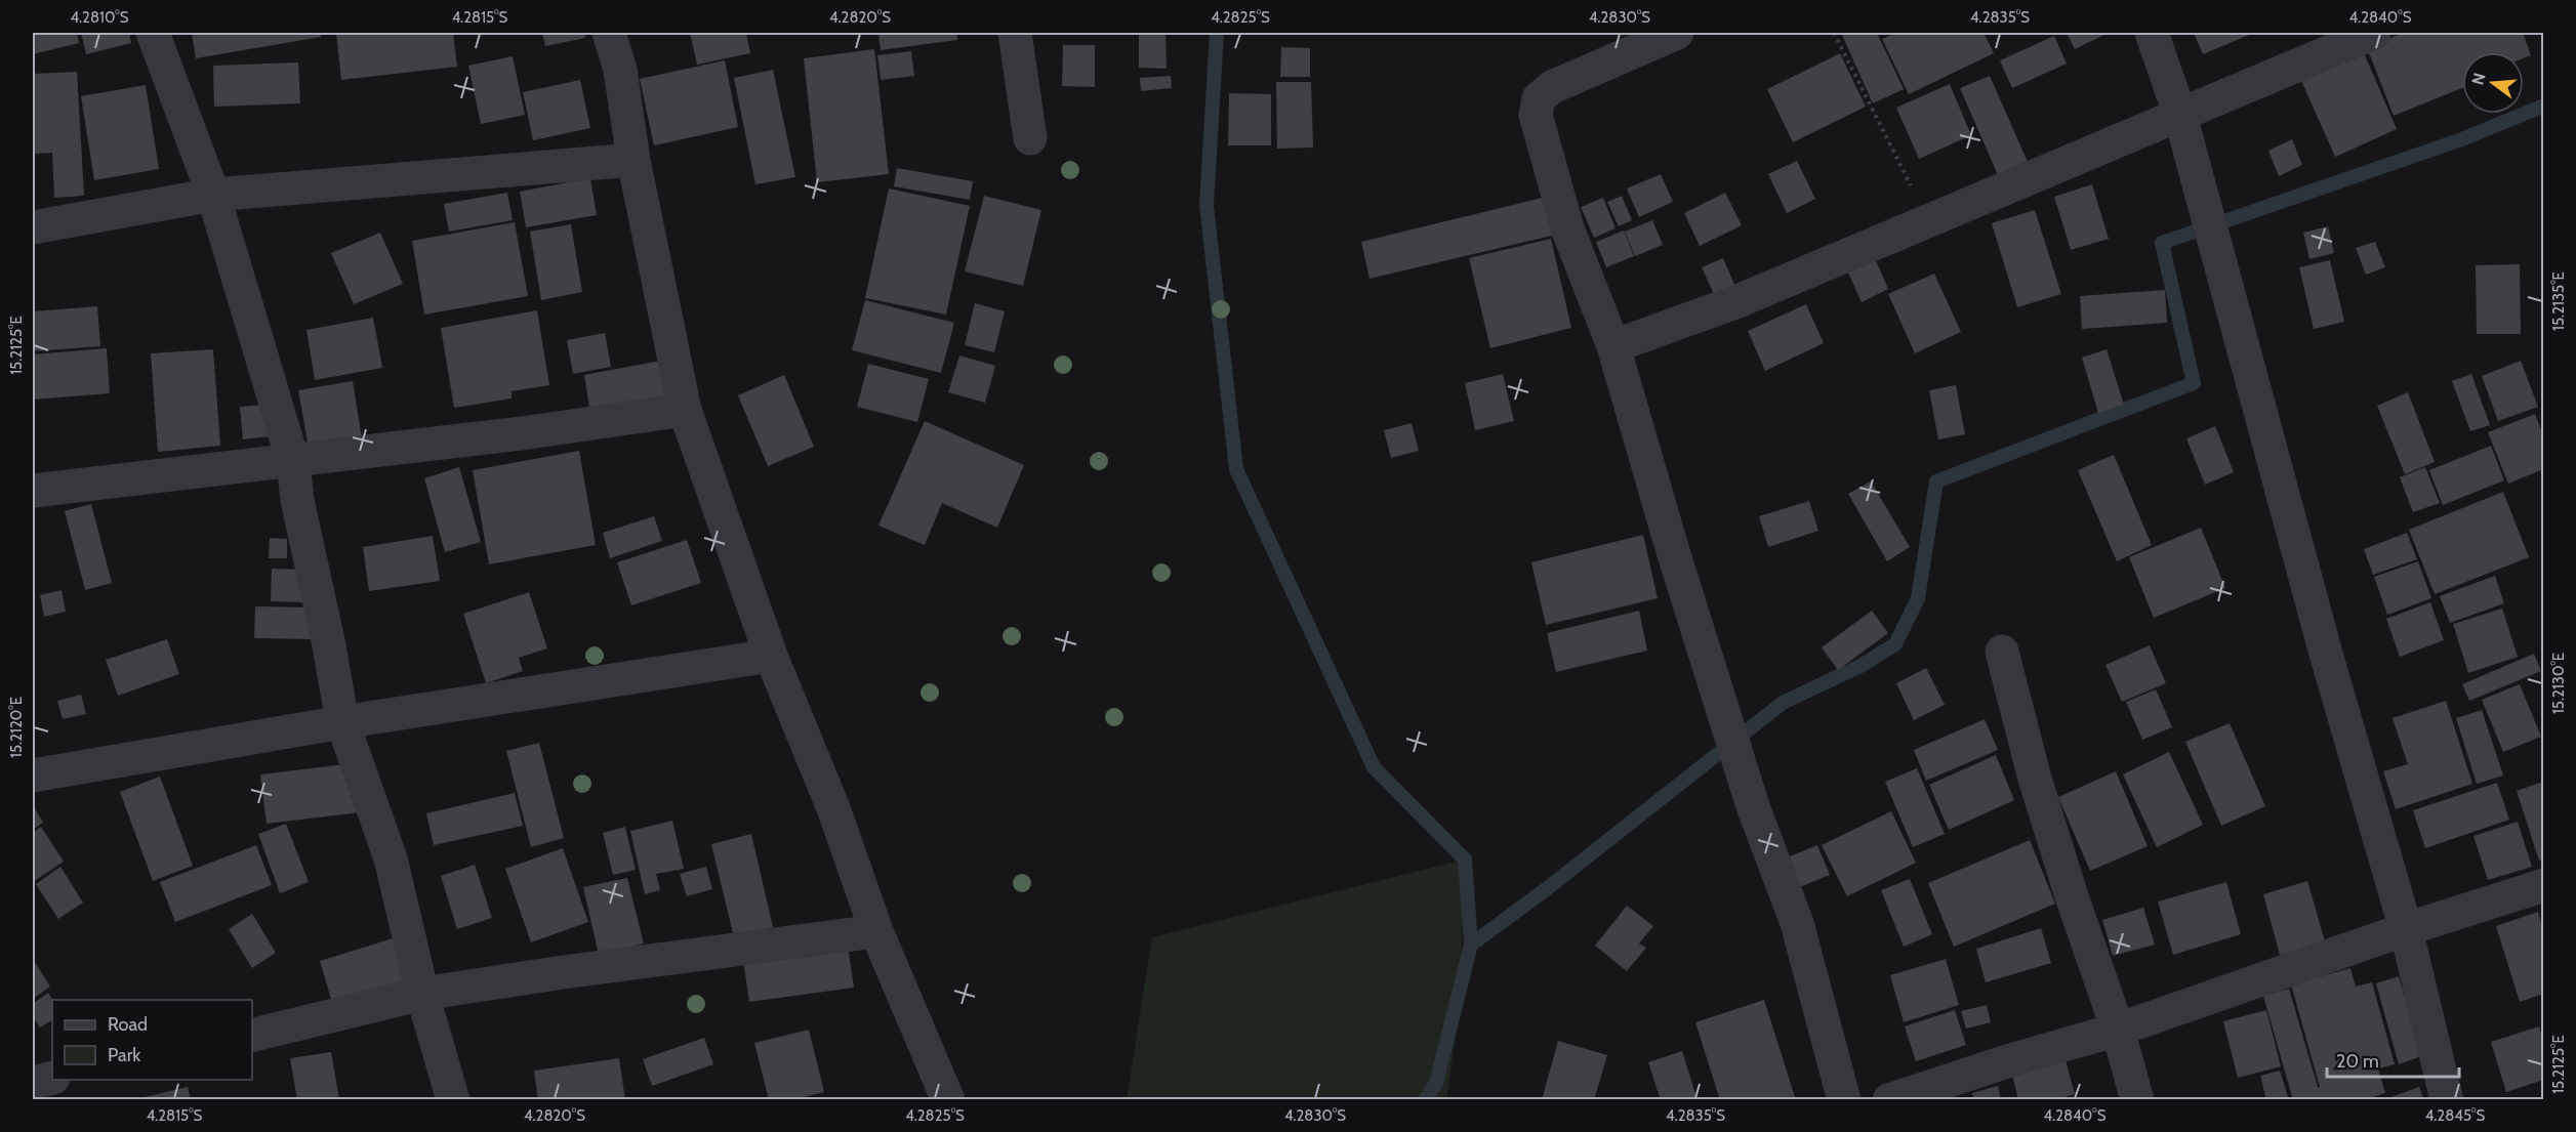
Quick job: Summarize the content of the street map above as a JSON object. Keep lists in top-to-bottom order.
{
  "legend": ["Road", "Park"],
  "scale_bar": "20 m",
  "north": "left",
  "coordinates": [
    "4.2810°S",
    "4.2815°S",
    "4.2820°S",
    "4.2825°S",
    "4.2830°S",
    "4.2835°S",
    "4.2840°S",
    "15.2135°E",
    "15.2125°E",
    "15.2130°E",
    "15.2120°E",
    "4.2845°S"
  ]
}
